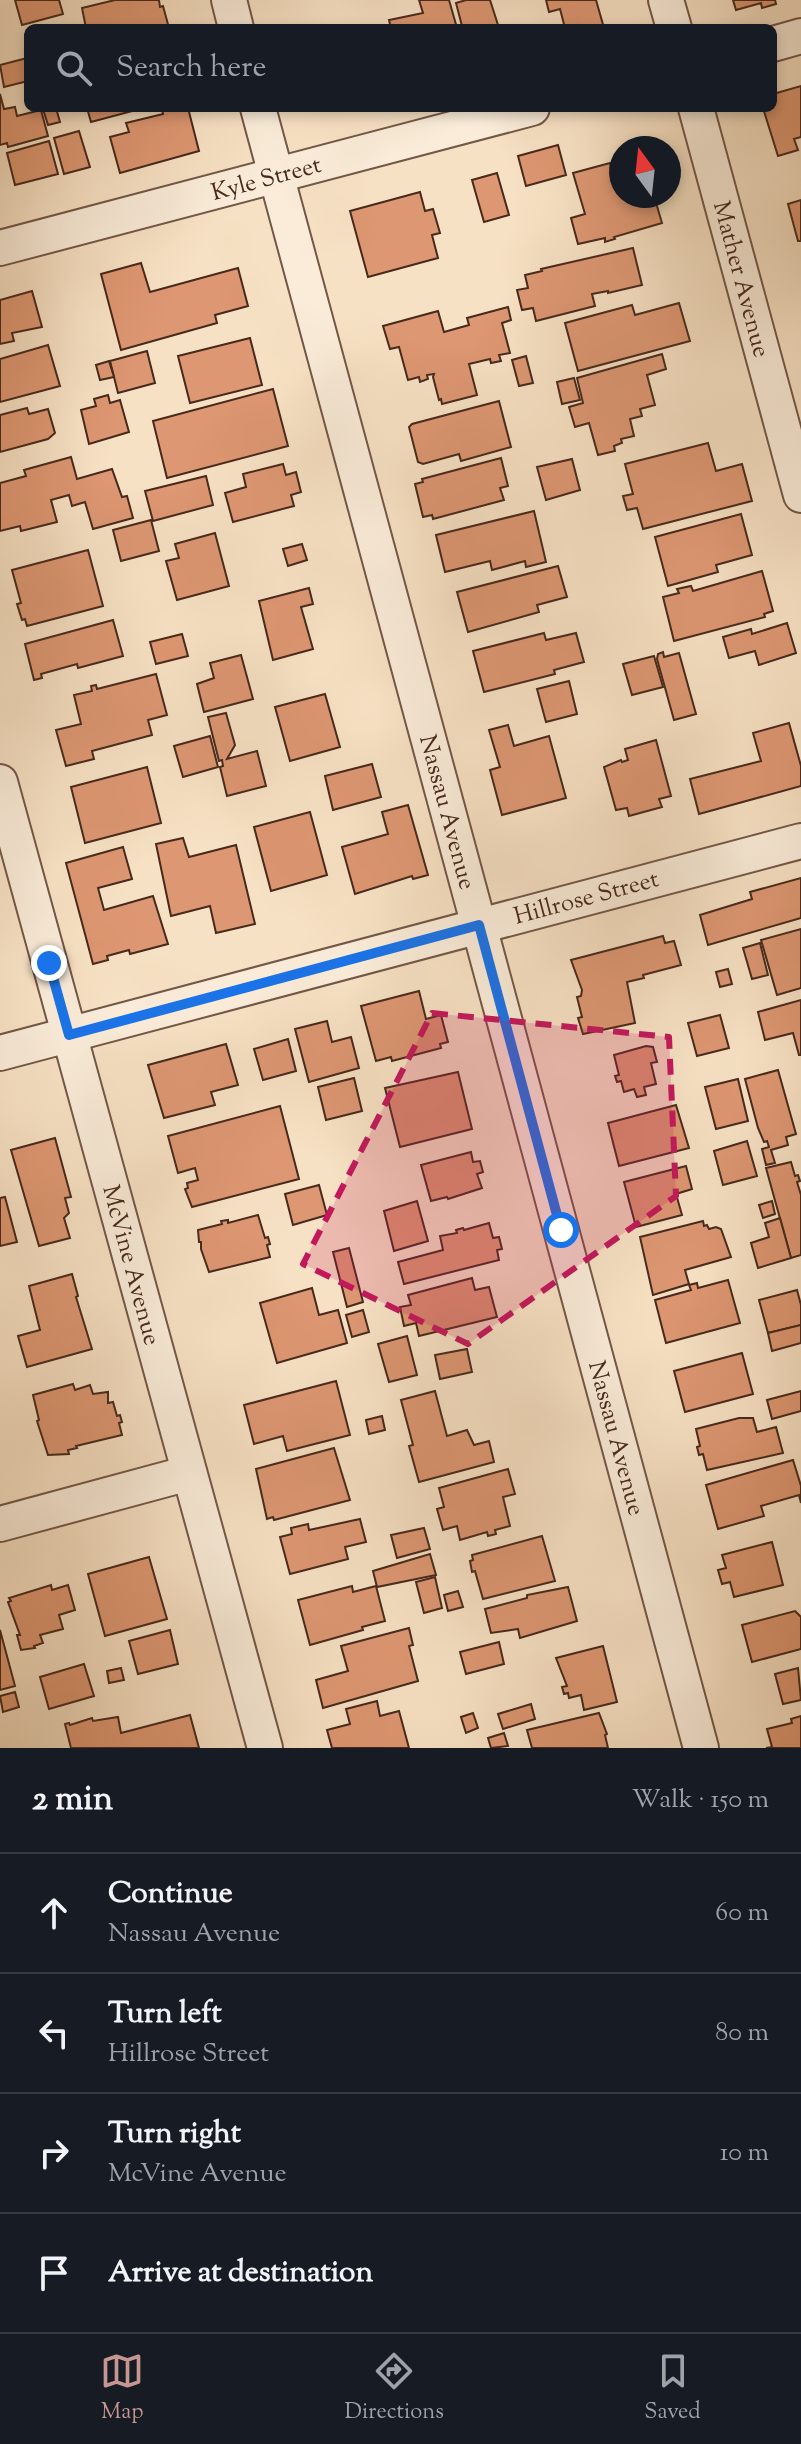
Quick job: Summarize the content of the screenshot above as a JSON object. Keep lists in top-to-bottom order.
{
  "streets": {
    "street": [
      "Kyle Street",
      "Mather Avenue",
      "Nassau Avenue",
      "Hillrose Street",
      "McVine Avenue"
    ]
  },
  "crossings": [
    ["Kyle Street", "Nassau Avenue"],
    ["Nassau Avenue", "Hillrose Street"],
    ["Hillrose Street", "McVine Avenue"]
  ],
  "north": "top",
  "page": {
    "search": "Search here",
    "heading": ["2 min", "Walk · 150 m"],
    "list": [
      ["Continue", "Nassau Avenue", "60 m"],
      ["Turn left", "Hillrose Street", "80 m"],
      ["Turn right", "McVine Avenue", "10 m"],
      "Arrive at destination"
    ],
    "nav": ["Map", "Directions", "Saved"]
  }
}
